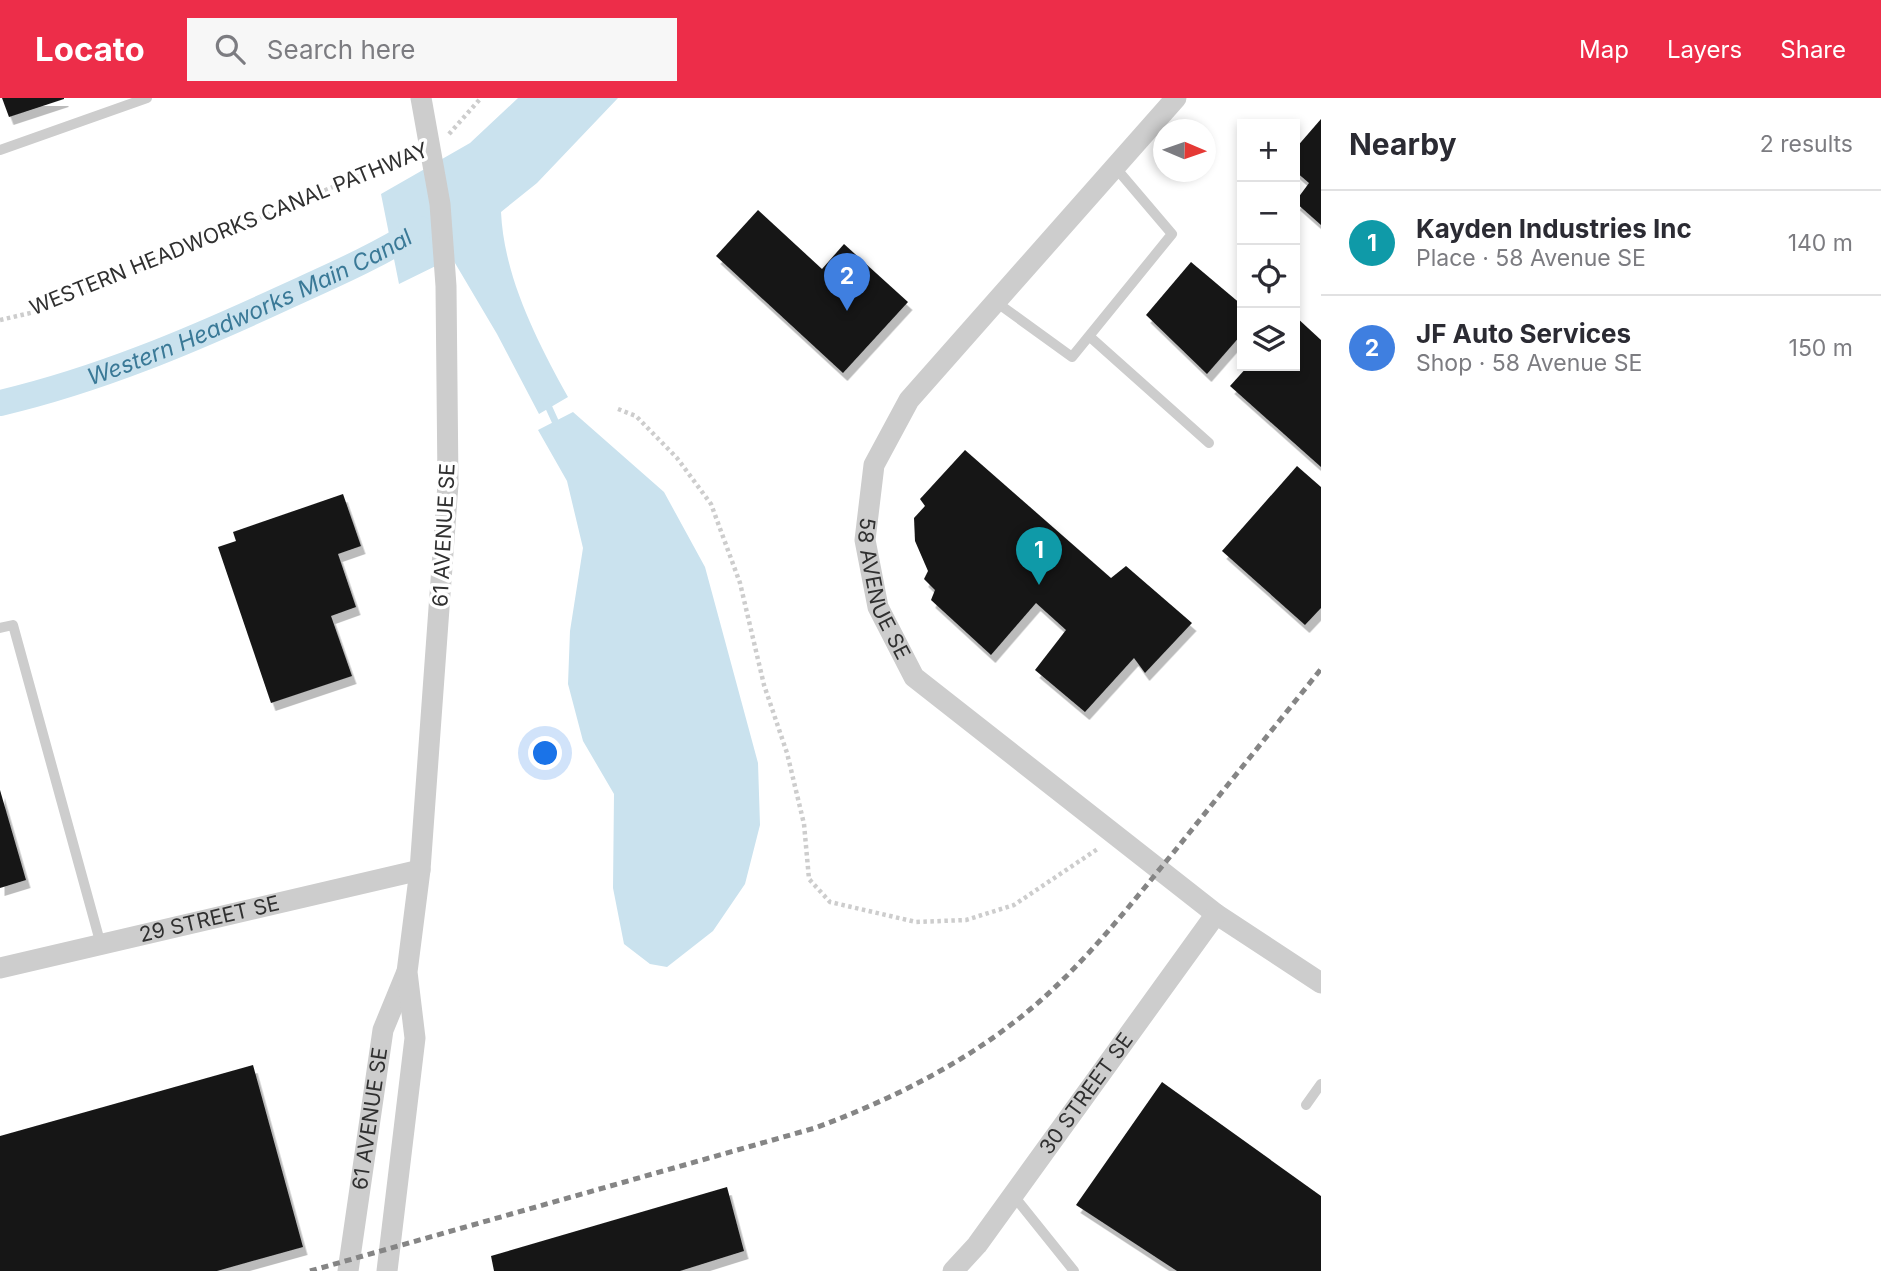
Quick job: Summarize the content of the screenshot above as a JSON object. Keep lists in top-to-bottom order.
{
  "streets": {
    "street": [
      "61 AVENUE SE",
      "58 AVENUE SE",
      "29 STREET SE",
      "30 STREET SE"
    ],
    "path": ["WESTERN HEADWORKS CANAL PATHWAY"]
  },
  "crossings": [
    ["61 AVENUE SE", "29 STREET SE"],
    ["58 AVENUE SE", "30 STREET SE"]
  ],
  "water": ["Western Headworks Main Canal"],
  "north": "right",
  "page": {
    "header": "Locato",
    "search": "Search here",
    "nav": ["Map", "Layers", "Share"],
    "heading": ["Nearby", "2 results"],
    "map_buttons": ["+", "−"],
    "list": [
      {
        "mark": "1",
        "name": "Kayden Industries Inc",
        "note": "Place · 58 Avenue SE",
        "value": "140 m"
      },
      {
        "mark": "2",
        "name": "JF Auto Services",
        "note": "Shop · 58 Avenue SE",
        "value": "150 m"
      }
    ],
    "pins": ["2", "1"]
  }
}
